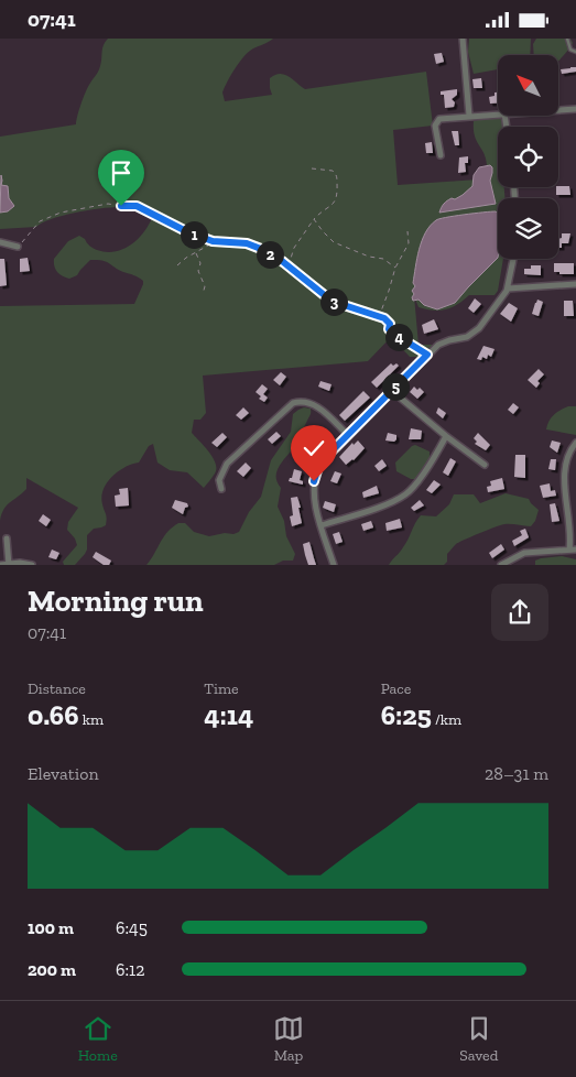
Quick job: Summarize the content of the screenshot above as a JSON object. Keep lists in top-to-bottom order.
{
  "north": "top left",
  "page": {
    "status": "07:41",
    "pins": [
      "1",
      "2",
      "3",
      "4",
      "5"
    ],
    "heading": ["Morning run", "07:41"],
    "stats": [
      ["Distance", "0.66 km"],
      ["Time", "4:14"],
      ["Pace", "6:25 /km"]
    ],
    "chart": ["Elevation", "28–31 m"],
    "list": [
      {
        "name": "100 m",
        "note": "6:45"
      },
      {
        "name": "200 m",
        "note": "6:12"
      }
    ],
    "tabs": ["Home", "Map", "Saved"]
  }
}
